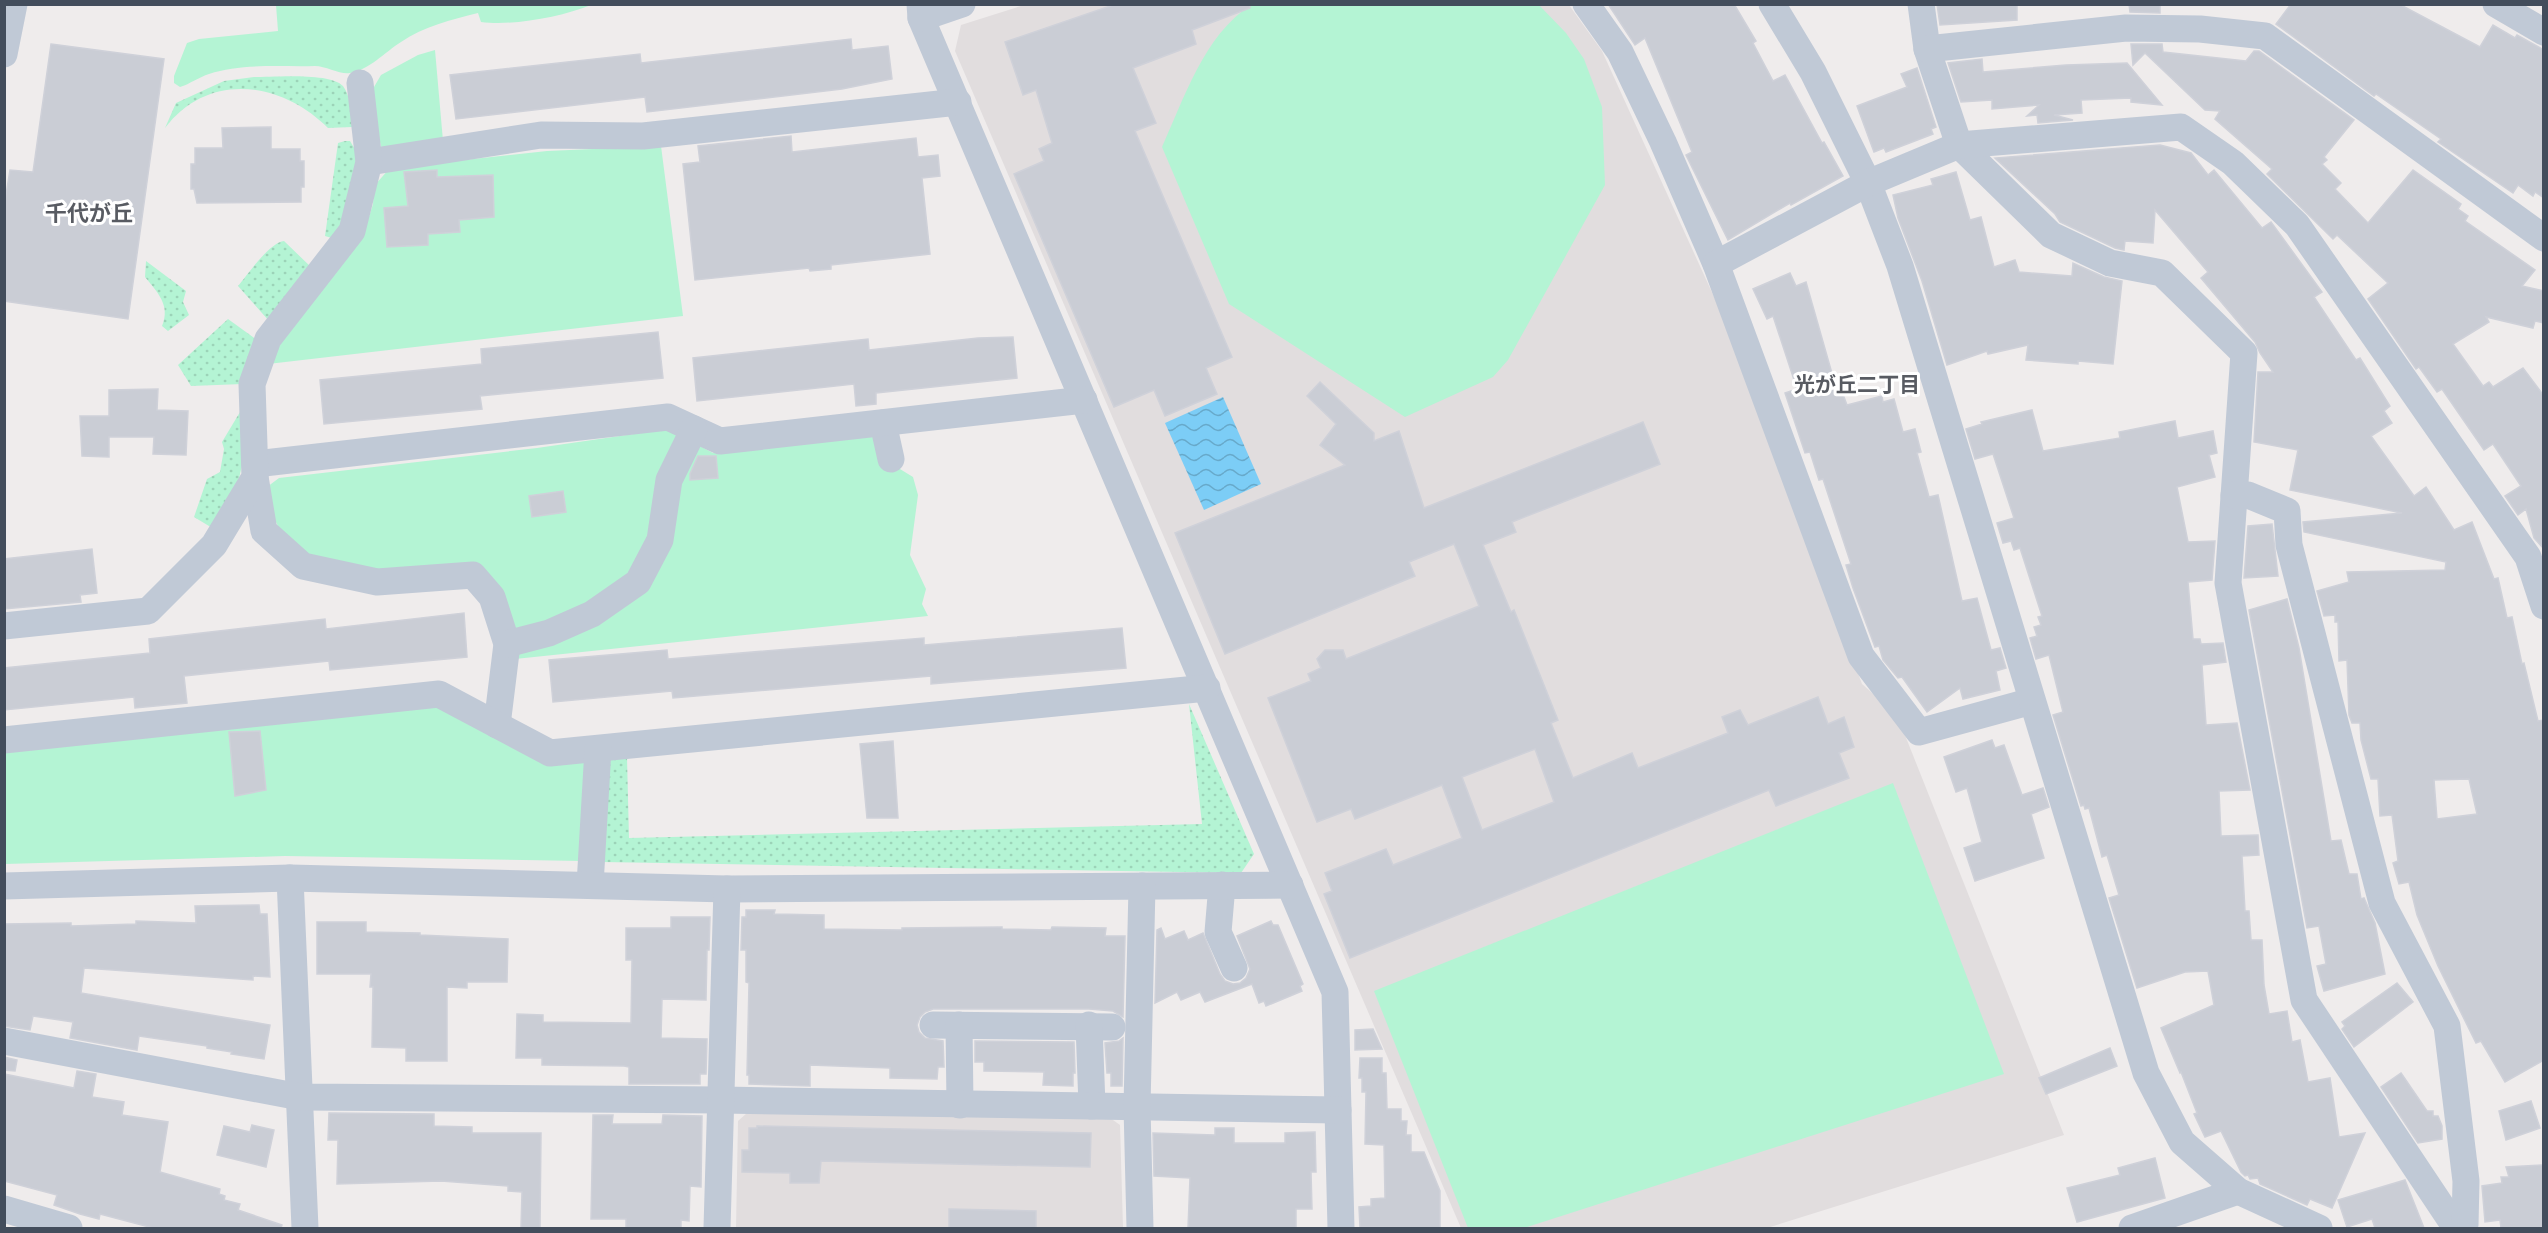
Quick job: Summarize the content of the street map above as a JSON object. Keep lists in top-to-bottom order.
{
  "districts": ["千代が丘", "光が丘二丁目"]
}
